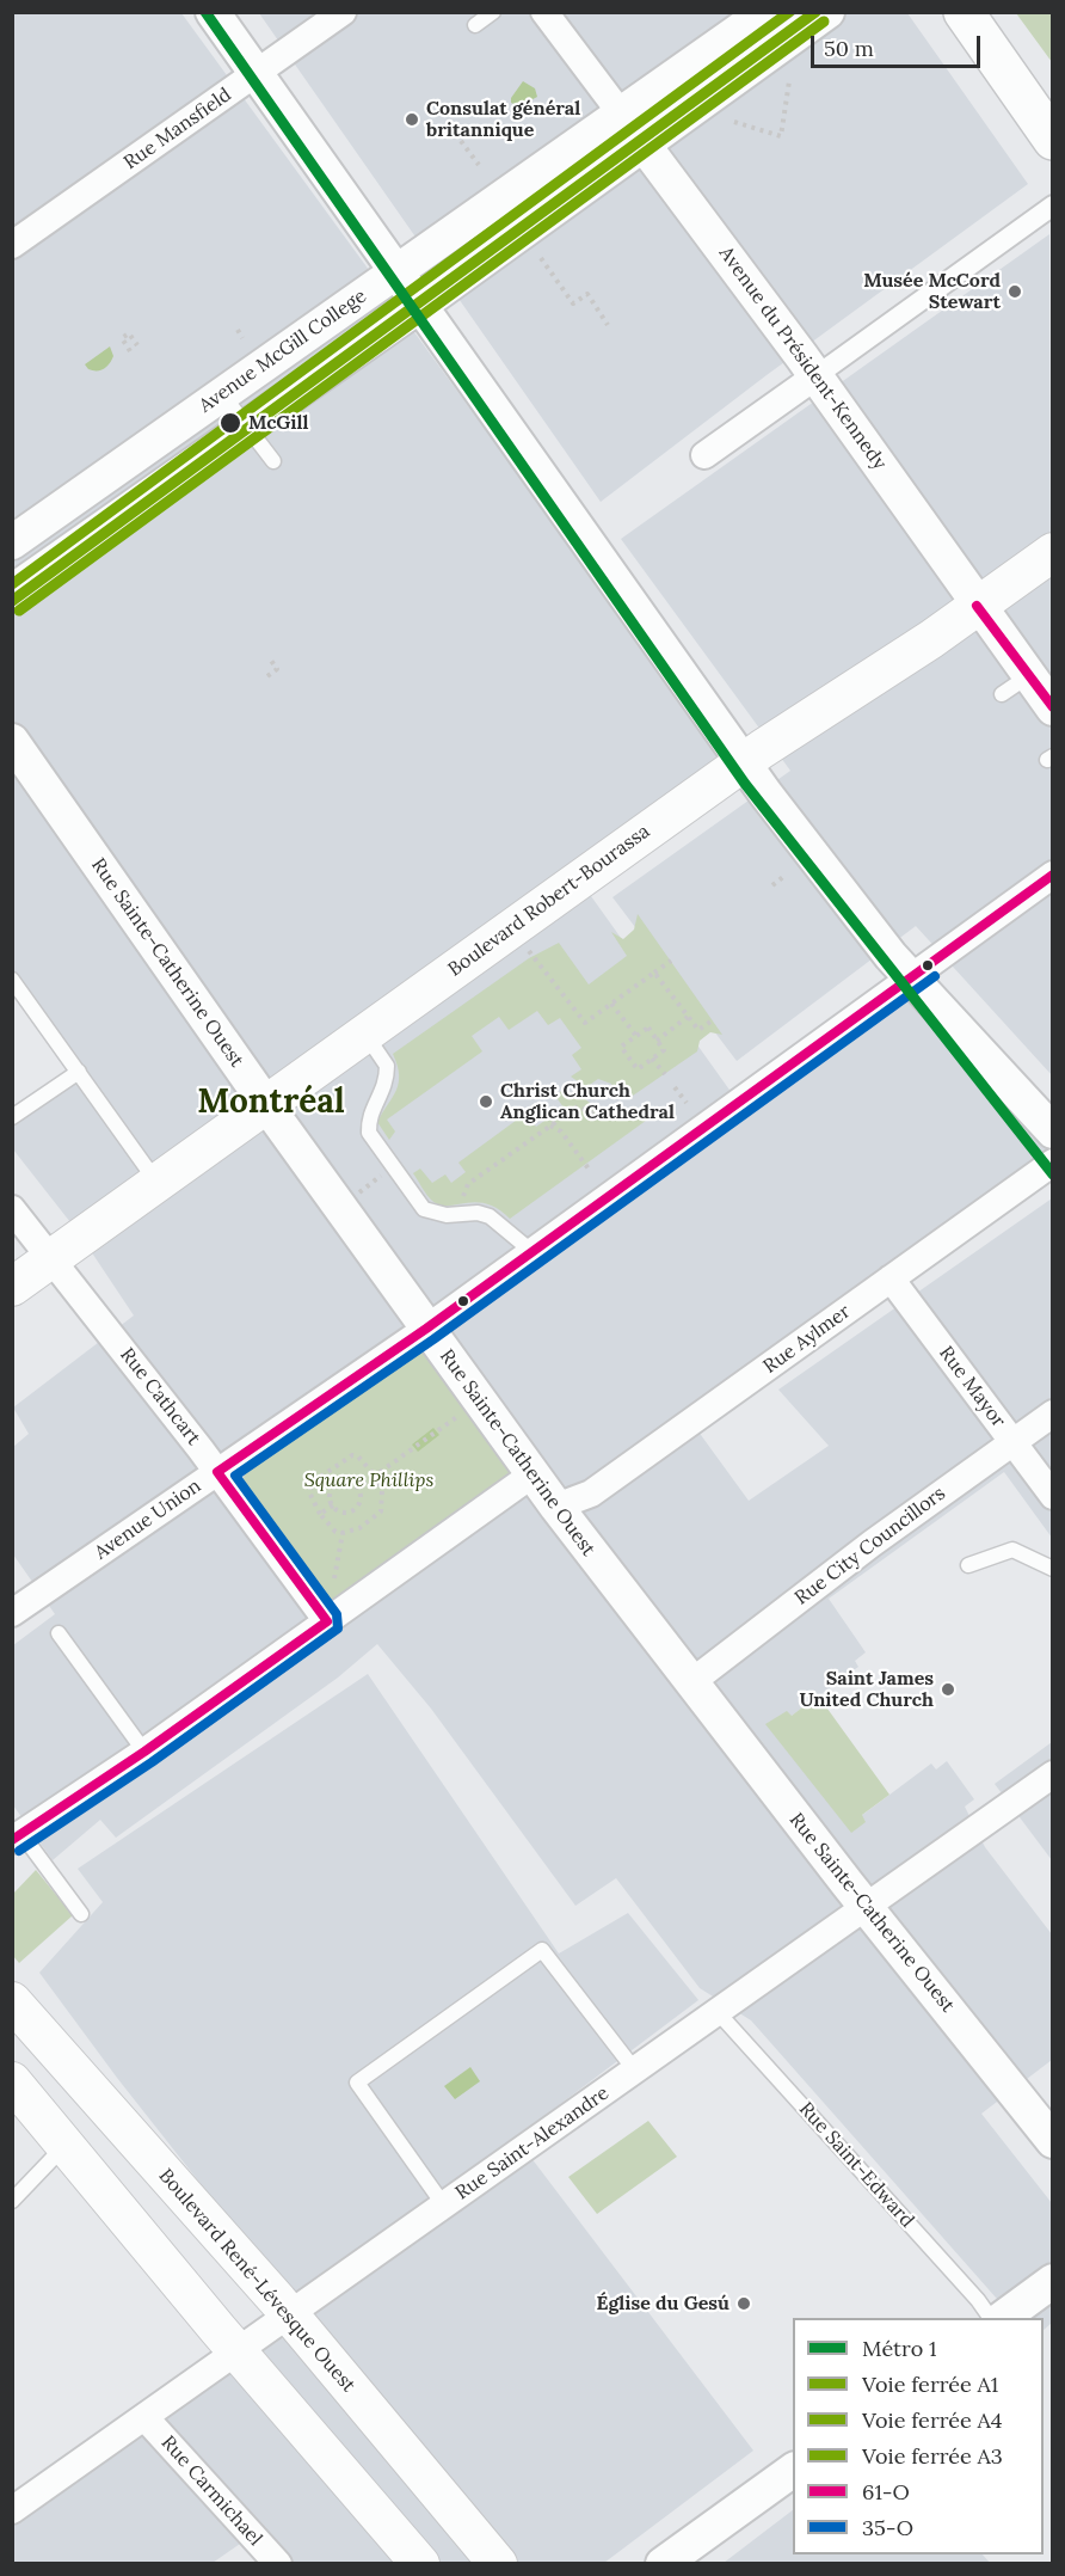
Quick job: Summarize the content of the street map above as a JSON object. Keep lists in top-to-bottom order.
{
  "streets": {
    "main road": ["Boulevard Robert-Bourassa", "Boulevard René-Lévesque Ouest"],
    "street": [
      "Rue Mansfield",
      "Avenue McGill College",
      "Avenue du Président-Kennedy",
      "Rue Sainte-Catherine Ouest",
      "Rue Aylmer",
      "Rue Mayor",
      "Rue Cathcart",
      "Avenue Union",
      "Rue City Councillors",
      "Rue Saint-Alexandre",
      "Rue Carmichael"
    ],
    "lane": ["Rue Saint-Edward"]
  },
  "crossings": [
    ["Avenue McGill College", "Avenue du Président-Kennedy"],
    ["Avenue du Président-Kennedy", "Boulevard Robert-Bourassa"],
    ["Boulevard Robert-Bourassa", "Rue Sainte-Catherine Ouest"],
    ["Boulevard Robert-Bourassa", "Rue Cathcart"],
    ["Rue Sainte-Catherine Ouest", "Rue Aylmer"],
    ["Rue Sainte-Catherine Ouest", "Avenue Union"],
    ["Rue Sainte-Catherine Ouest", "Rue City Councillors"],
    ["Rue Sainte-Catherine Ouest", "Rue Saint-Alexandre"],
    ["Rue Aylmer", "Rue Mayor"],
    ["Rue Mayor", "Rue City Councillors"],
    ["Rue Cathcart", "Avenue Union"],
    ["Rue Saint-Alexandre", "Rue Saint-Edward"],
    ["Rue Saint-Alexandre", "Boulevard René-Lévesque Ouest"],
    ["Rue Saint-Alexandre", "Rue Carmichael"]
  ],
  "districts": ["Montréal"],
  "parks": ["Square Phillips"],
  "places": [
    "Consulat général britannique",
    "Musée McCord Stewart",
    "McGill",
    "Christ Church Anglican Cathedral",
    "Saint James United Church",
    "Église du Gesú"
  ],
  "lines": [
    "metro line 1",
    "rail line A1",
    "rail line A4",
    "rail line A3",
    "transit line 61-O",
    "transit line 35-O"
  ],
  "legend": [
    "Métro 1",
    "Voie ferrée A1",
    "Voie ferrée A4",
    "Voie ferrée A3",
    "61-O",
    "35-O"
  ],
  "scale_bar": "50 m"
}
